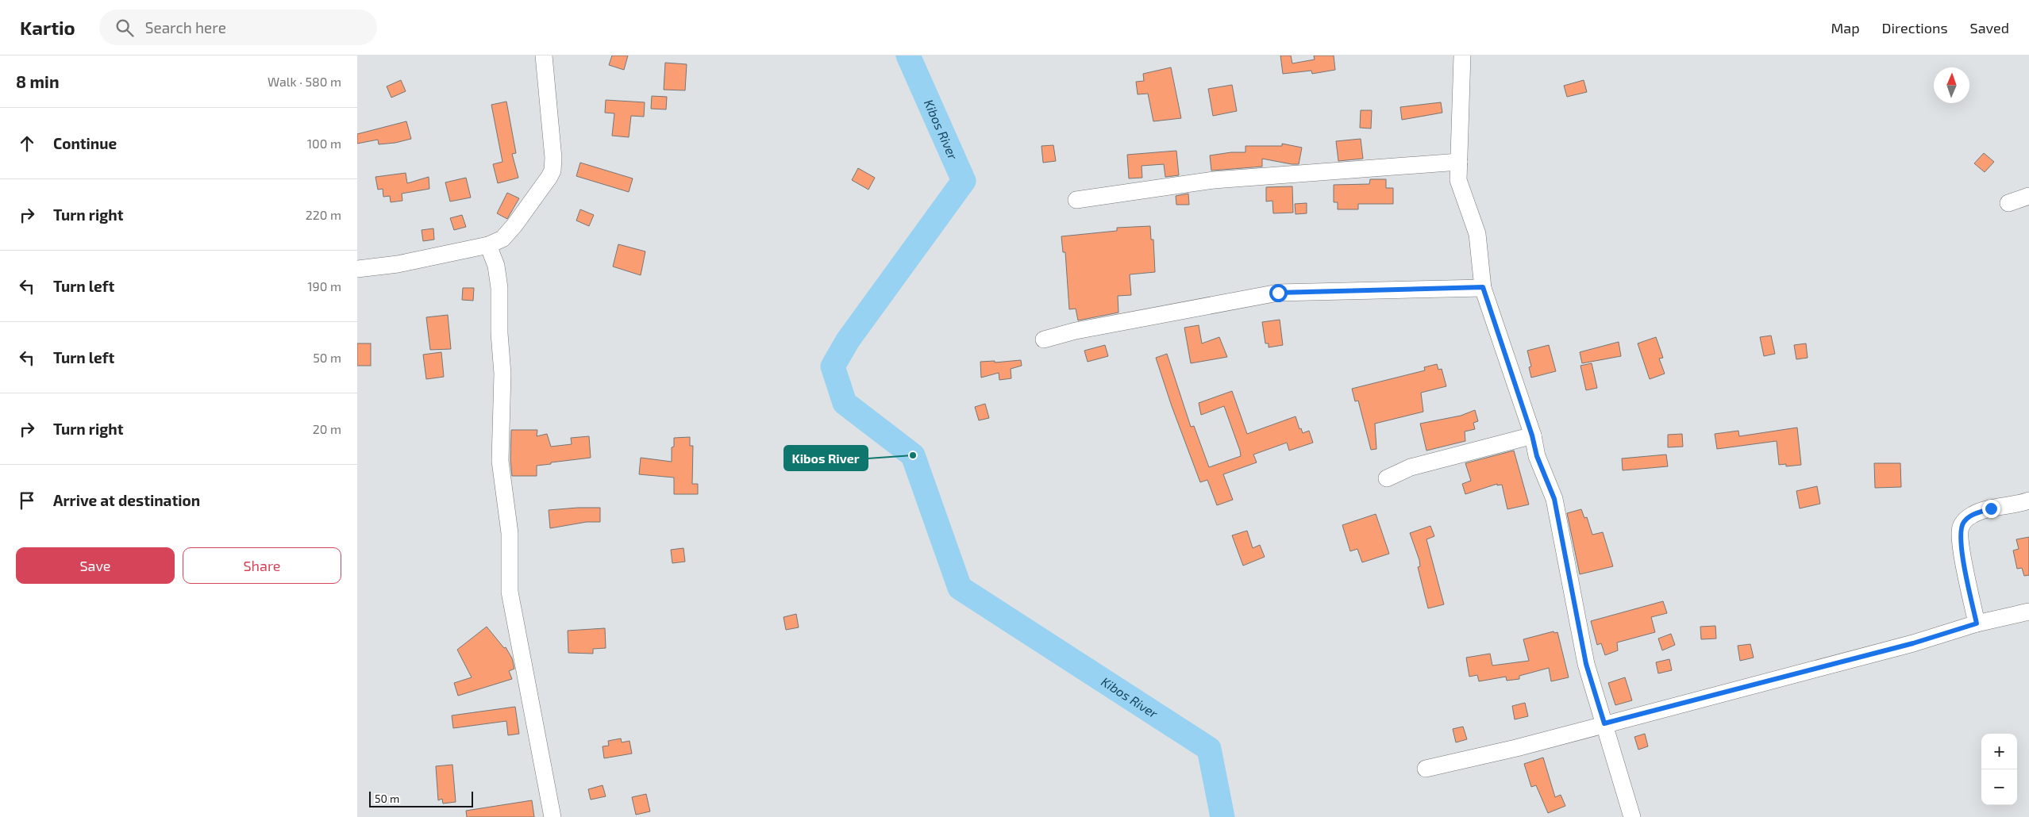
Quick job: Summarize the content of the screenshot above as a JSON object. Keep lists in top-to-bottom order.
{
  "water": ["Kibos River"],
  "places": ["Kibos River"],
  "scale_bar": "50 m",
  "north": "top",
  "page": {
    "header": "Kartio",
    "search": "Search here",
    "nav": ["Map", "Directions", "Saved"],
    "heading": ["8 min", "Walk · 580 m"],
    "list": [
      ["Continue", "100 m"],
      ["Turn right", "220 m"],
      ["Turn left", "190 m"],
      ["Turn left", "50 m"],
      ["Turn right", "20 m"],
      "Arrive at destination"
    ],
    "buttons": ["Save", "Share"],
    "map_buttons": ["+", "−"],
    "scale": "50 m"
  }
}
